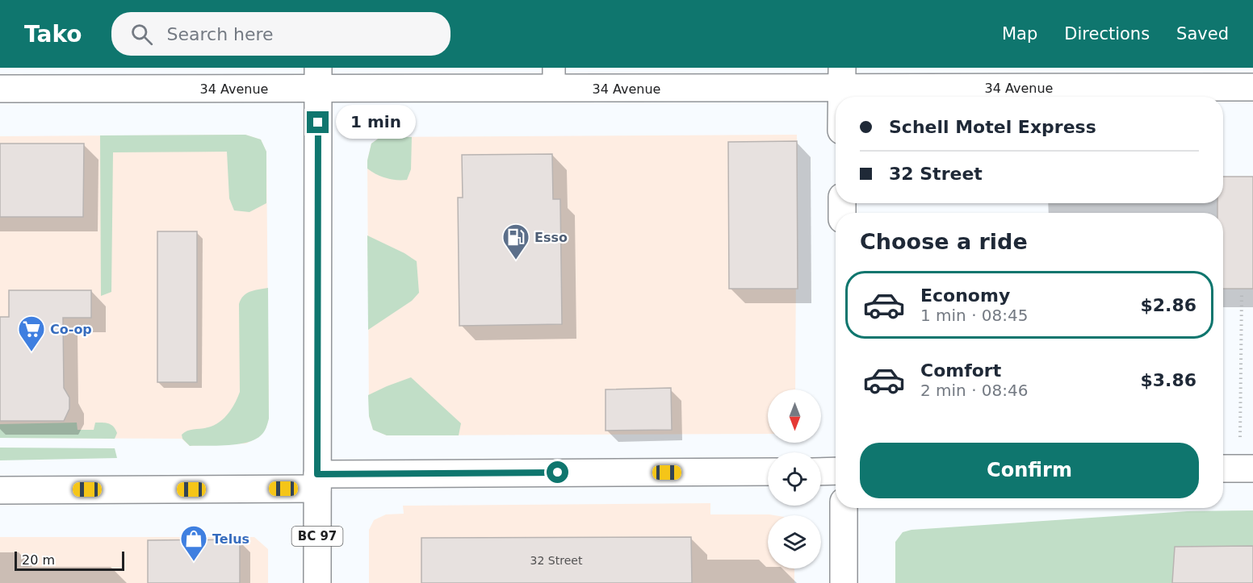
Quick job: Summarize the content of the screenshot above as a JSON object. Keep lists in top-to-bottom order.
{
  "streets": {
    "main road": ["34 Avenue", "BC 97"]
  },
  "crossings": [
    ["34 Avenue", "BC 97"]
  ],
  "places": {
    "fuel station": ["Esso"],
    "supermarket": ["Co-op"],
    "shop": ["Telus"]
  },
  "house_numbers": ["32 Street"],
  "scale_bar": "20 m",
  "north": "bottom",
  "page": {
    "header": "Tako",
    "search": "Search here",
    "nav": ["Map", "Directions", "Saved"],
    "banner": ["Schell Motel Express", "32 Street"],
    "bubble": "1 min",
    "heading": "Choose a ride",
    "list": [
      {
        "name": "Economy",
        "note": "1 min · 08:45",
        "value": "$2.86"
      },
      {
        "name": "Comfort",
        "note": "2 min · 08:46",
        "value": "$3.86"
      }
    ],
    "buttons": "Confirm",
    "scale": "20 m"
  }
}
